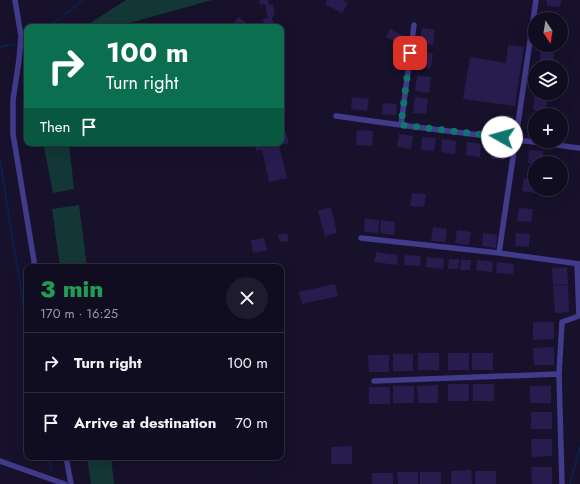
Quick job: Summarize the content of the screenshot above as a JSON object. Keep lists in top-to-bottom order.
{
  "north": "bottom",
  "page": {
    "map_buttons": ["+", "−"],
    "turn": ["100 m", "Turn right"],
    "then": "Then",
    "heading": ["3 min", "170 m · 16:25"],
    "list": [
      {
        "name": "Turn right",
        "value": "100 m"
      },
      {
        "name": "Arrive at destination",
        "value": "70 m"
      }
    ]
  }
}
